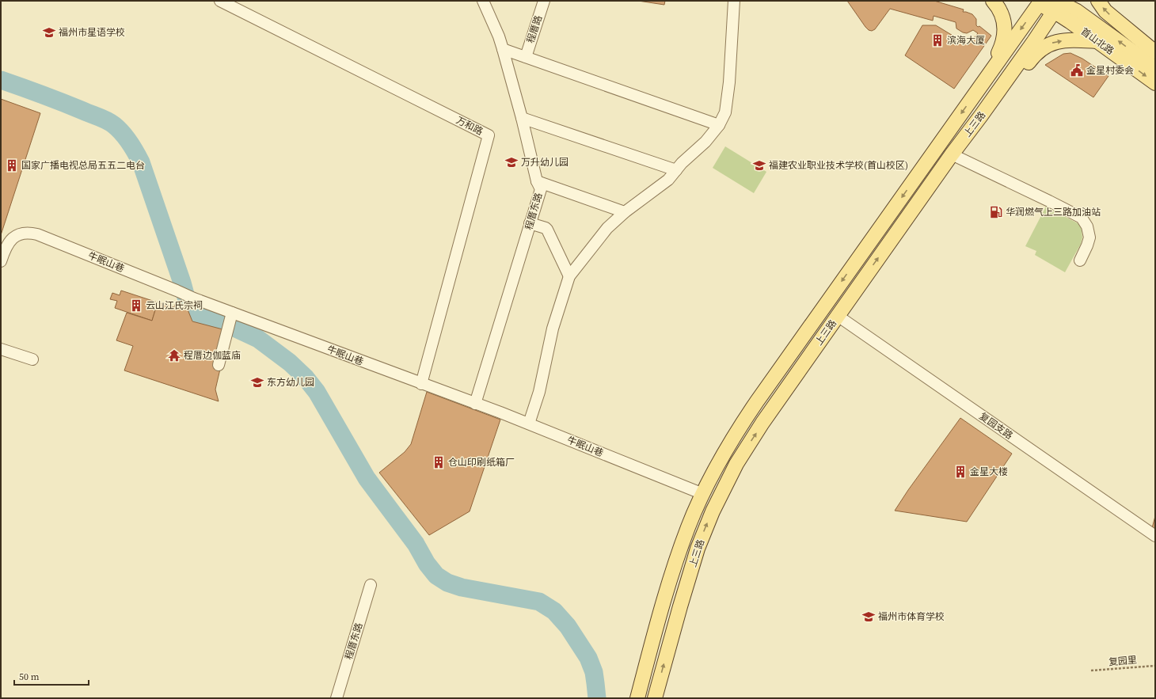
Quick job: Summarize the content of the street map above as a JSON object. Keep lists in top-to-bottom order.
{
  "streets": {
    "main road": ["首山北路", "上三路"],
    "street": [
      "程厝路",
      "万和路",
      "程厝东路",
      "牛眠山巷",
      "复园支路"
    ],
    "path": ["复园里"]
  },
  "crossings": [
    ["首山北路", "上三路"],
    ["上三路", "牛眠山巷"],
    ["上三路", "复园支路"],
    ["万和路", "牛眠山巷"],
    ["程厝东路", "牛眠山巷"]
  ],
  "places": {
    "school or university": [
      "福州市星语学校",
      "万升幼儿园",
      "福建农业职业技术学校(首山校区)",
      "东方幼儿园",
      "福州市体育学校"
    ],
    "building": [
      "滨海大厦",
      "国家广播电视总局五五二电台",
      "云山江氏宗祠",
      "仓山印刷纸箱厂",
      "金星大楼"
    ],
    "public building": ["金星村委会"],
    "fuel station": ["华润燃气上三路加油站"],
    "temple": ["程厝边伽蓝庙"]
  },
  "scale_bar": "50 m"
}
